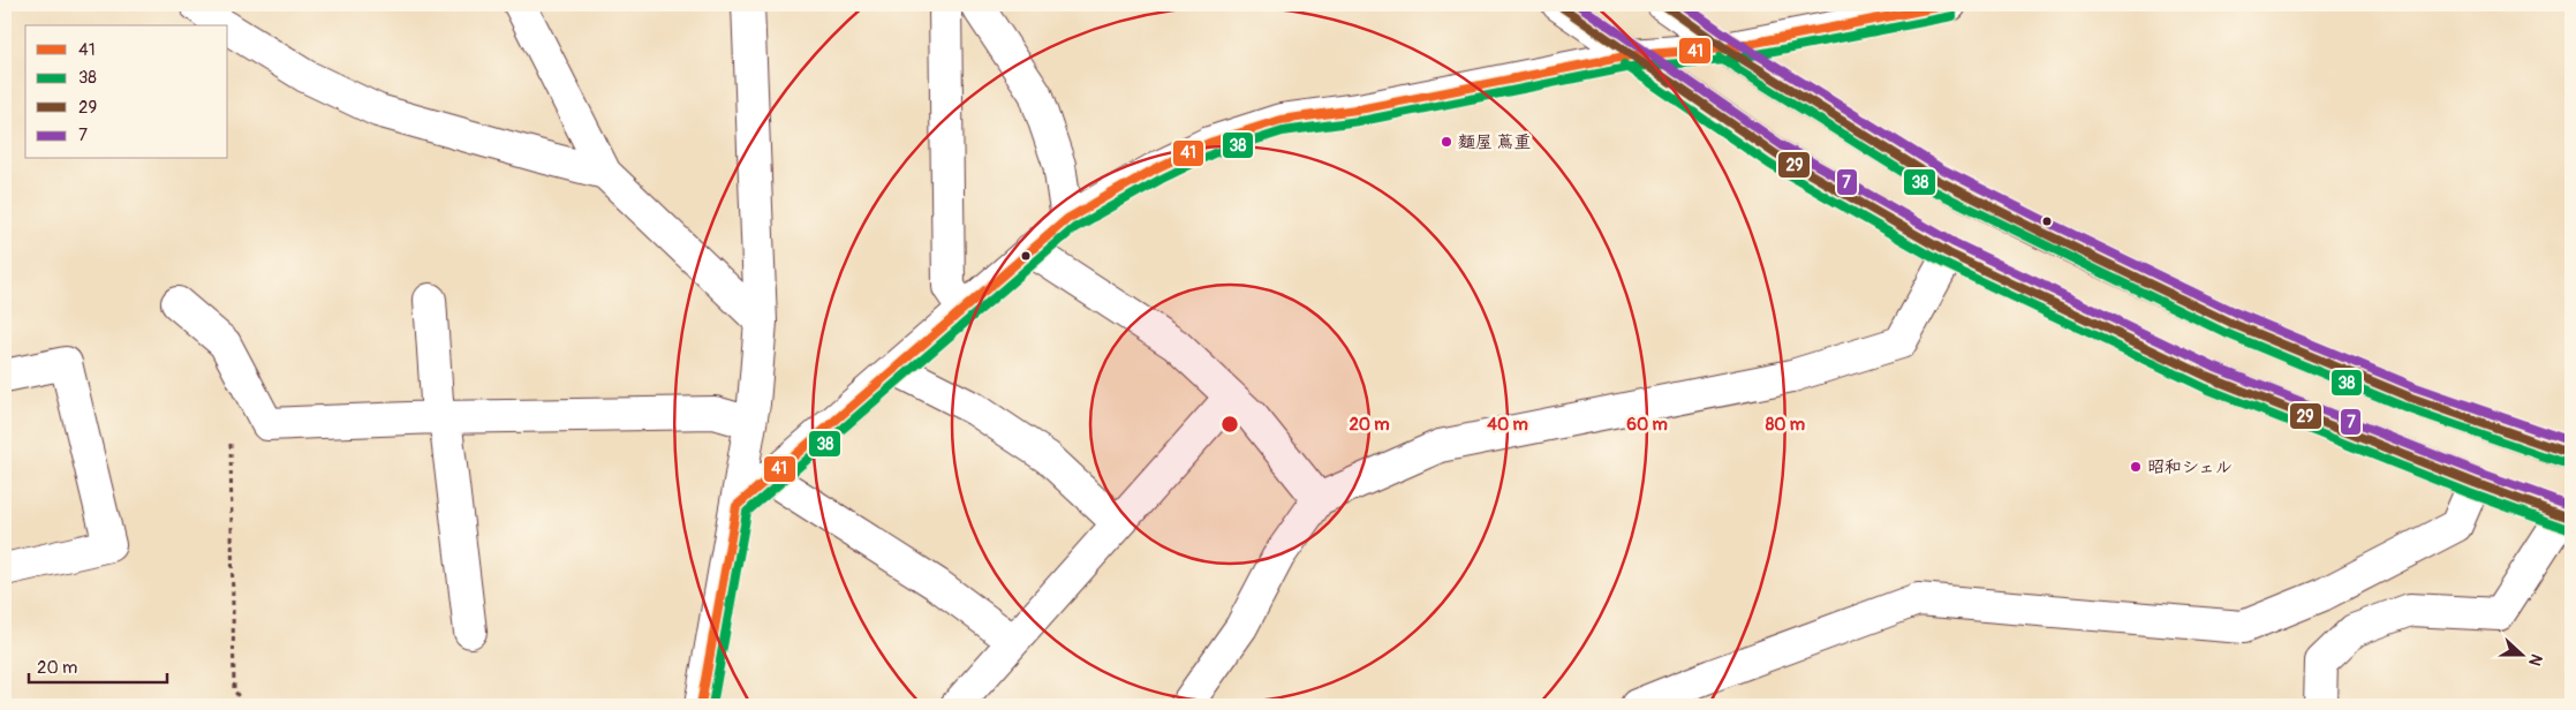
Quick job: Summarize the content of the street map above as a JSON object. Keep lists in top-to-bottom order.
{
  "places": ["麵屋 蔦重", "昭和シェル"],
  "lines": [
    "transit line 41",
    "transit line 29",
    "transit line 7",
    "transit line 38"
  ],
  "legend": [
    "41",
    "38",
    "29",
    "7"
  ],
  "scale_bar": "20 m",
  "north": "right",
  "rings": [
    "20 m",
    "40 m",
    "60 m",
    "80 m"
  ]
}
